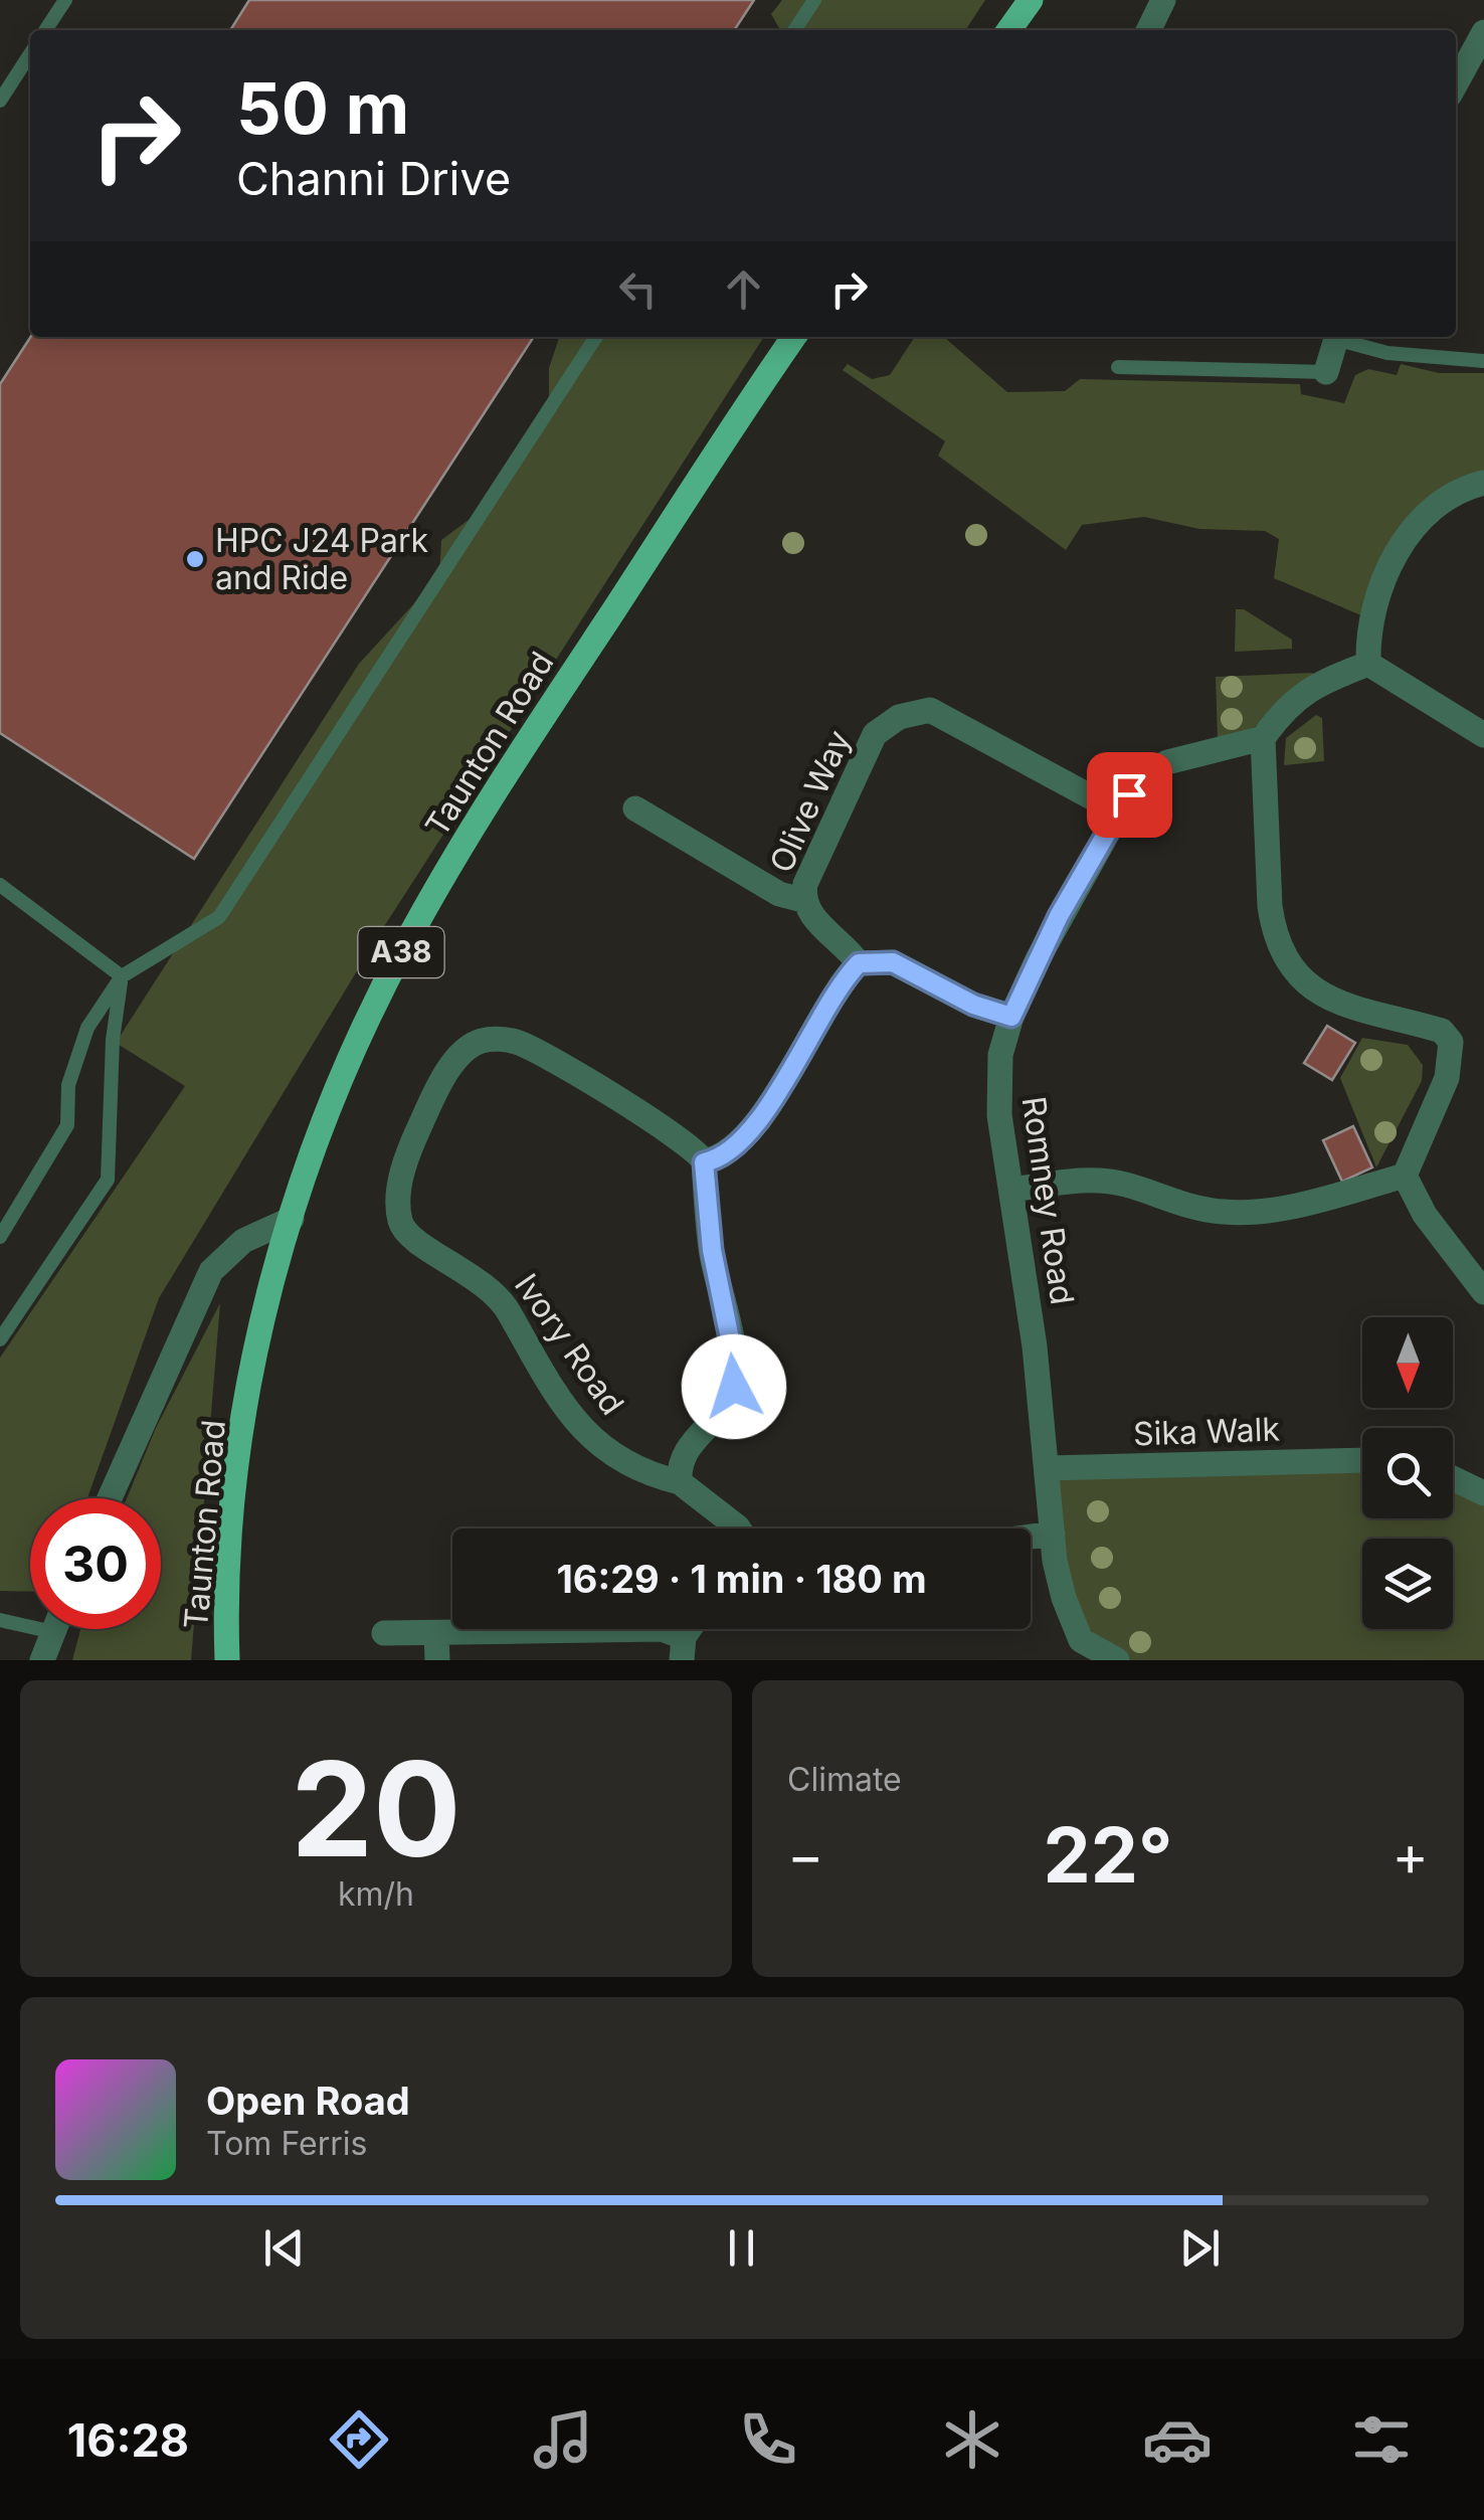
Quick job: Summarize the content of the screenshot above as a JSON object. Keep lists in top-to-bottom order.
{
  "streets": {
    "main road": ["Taunton Road", "A38"],
    "street": [
      "Olive Way",
      "Romney Road",
      "Ivory Road",
      "Sika Walk"
    ]
  },
  "crossings": [
    ["Olive Way", "Romney Road"],
    ["Romney Road", "Sika Walk"]
  ],
  "places": ["HPC J24 Park and Ride"],
  "north": "bottom",
  "page": {
    "turn": ["50 m", "Channi Drive"],
    "limit": "30",
    "trip": "16:29 · 1 min · 180 m",
    "tile": [
      ["20", "km/h"],
      "Climate"
    ],
    "heat": ["−", "22°", "+"],
    "song": ["Open Road", "Tom Ferris"],
    "tabs": "16:28"
  }
}
